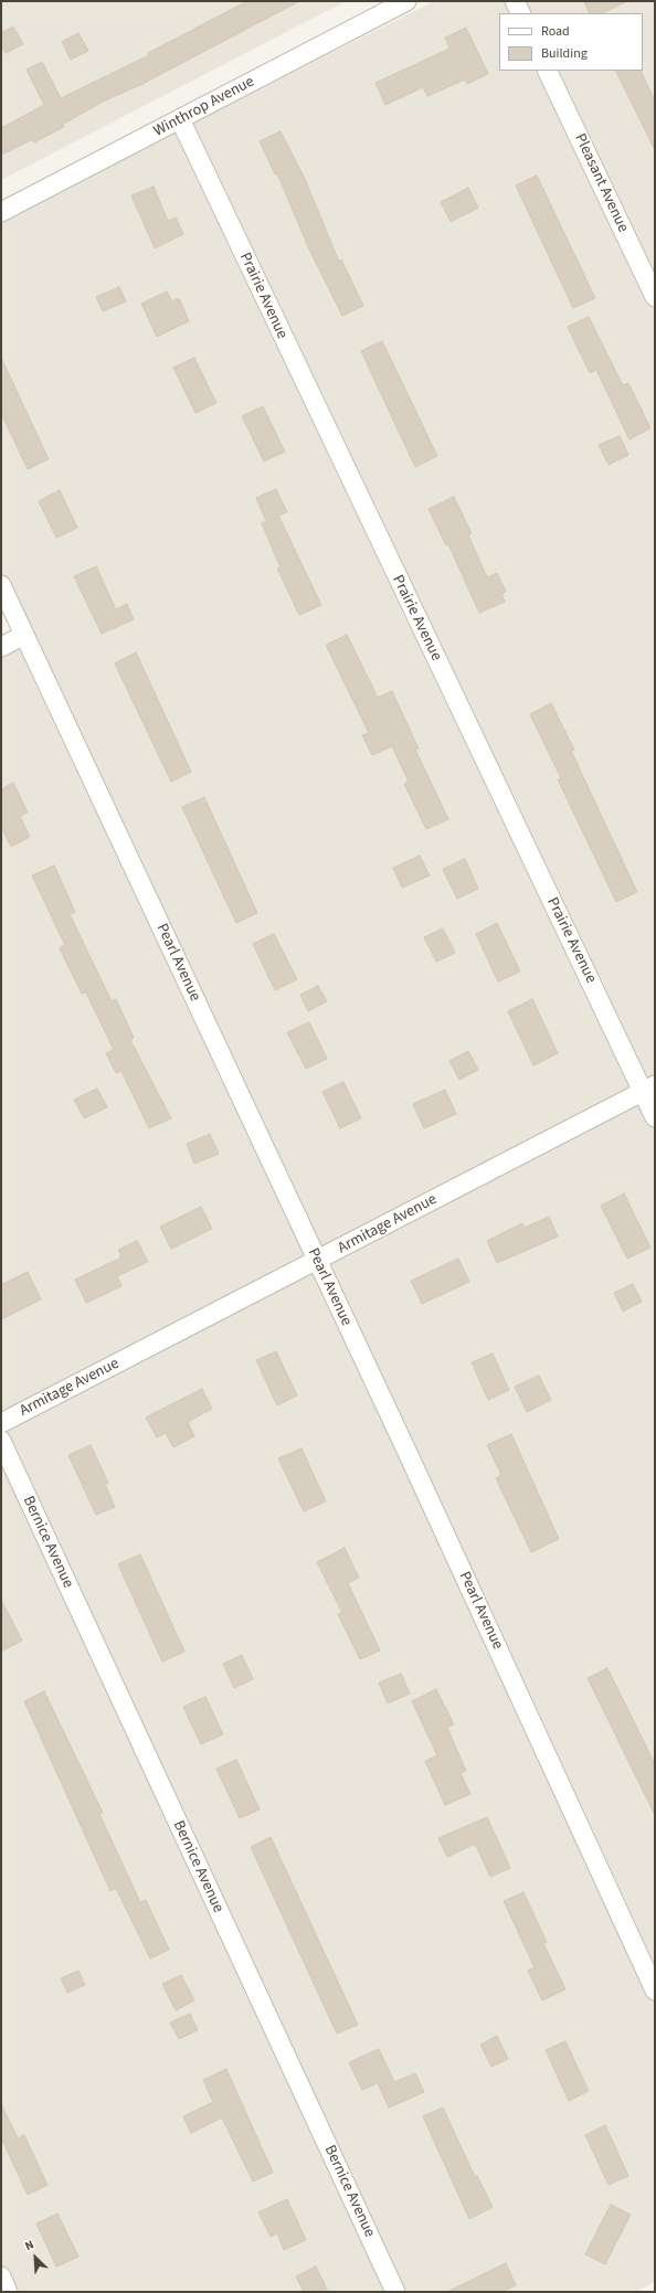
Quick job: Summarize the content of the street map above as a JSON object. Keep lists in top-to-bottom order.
{
  "streets": {
    "street": [
      "Winthrop Avenue",
      "Pleasant Avenue",
      "Prairie Avenue",
      "Pearl Avenue",
      "Armitage Avenue",
      "Bernice Avenue"
    ]
  },
  "crossings": [
    ["Winthrop Avenue", "Prairie Avenue"],
    ["Prairie Avenue", "Armitage Avenue"],
    ["Pearl Avenue", "Armitage Avenue"]
  ],
  "legend": ["Road", "Building"],
  "north": "top left"
}
